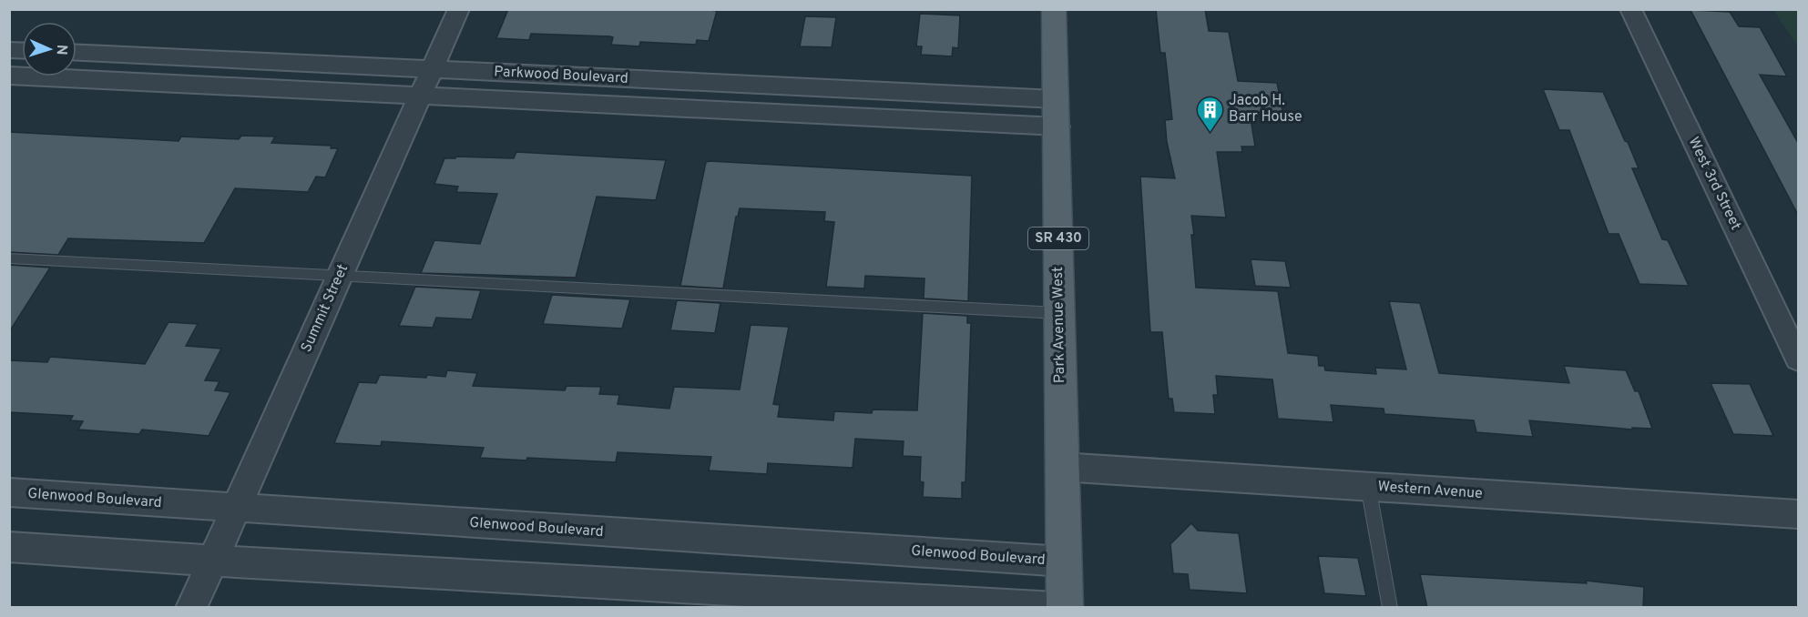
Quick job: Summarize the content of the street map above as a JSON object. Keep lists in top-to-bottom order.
{
  "streets": {
    "main road": ["SR 430", "Park Avenue West"],
    "street": [
      "Parkwood Boulevard",
      "West 3rd Street",
      "Summit Street",
      "Western Avenue",
      "Glenwood Boulevard"
    ]
  },
  "crossings": [
    ["Parkwood Boulevard", "Summit Street"],
    ["Parkwood Boulevard", "Park Avenue West"],
    ["Summit Street", "Glenwood Boulevard"],
    ["Park Avenue West", "Western Avenue"],
    ["Park Avenue West", "Glenwood Boulevard"]
  ],
  "places": {
    "building": ["Jacob H. Barr House"]
  },
  "north": "right"
}
